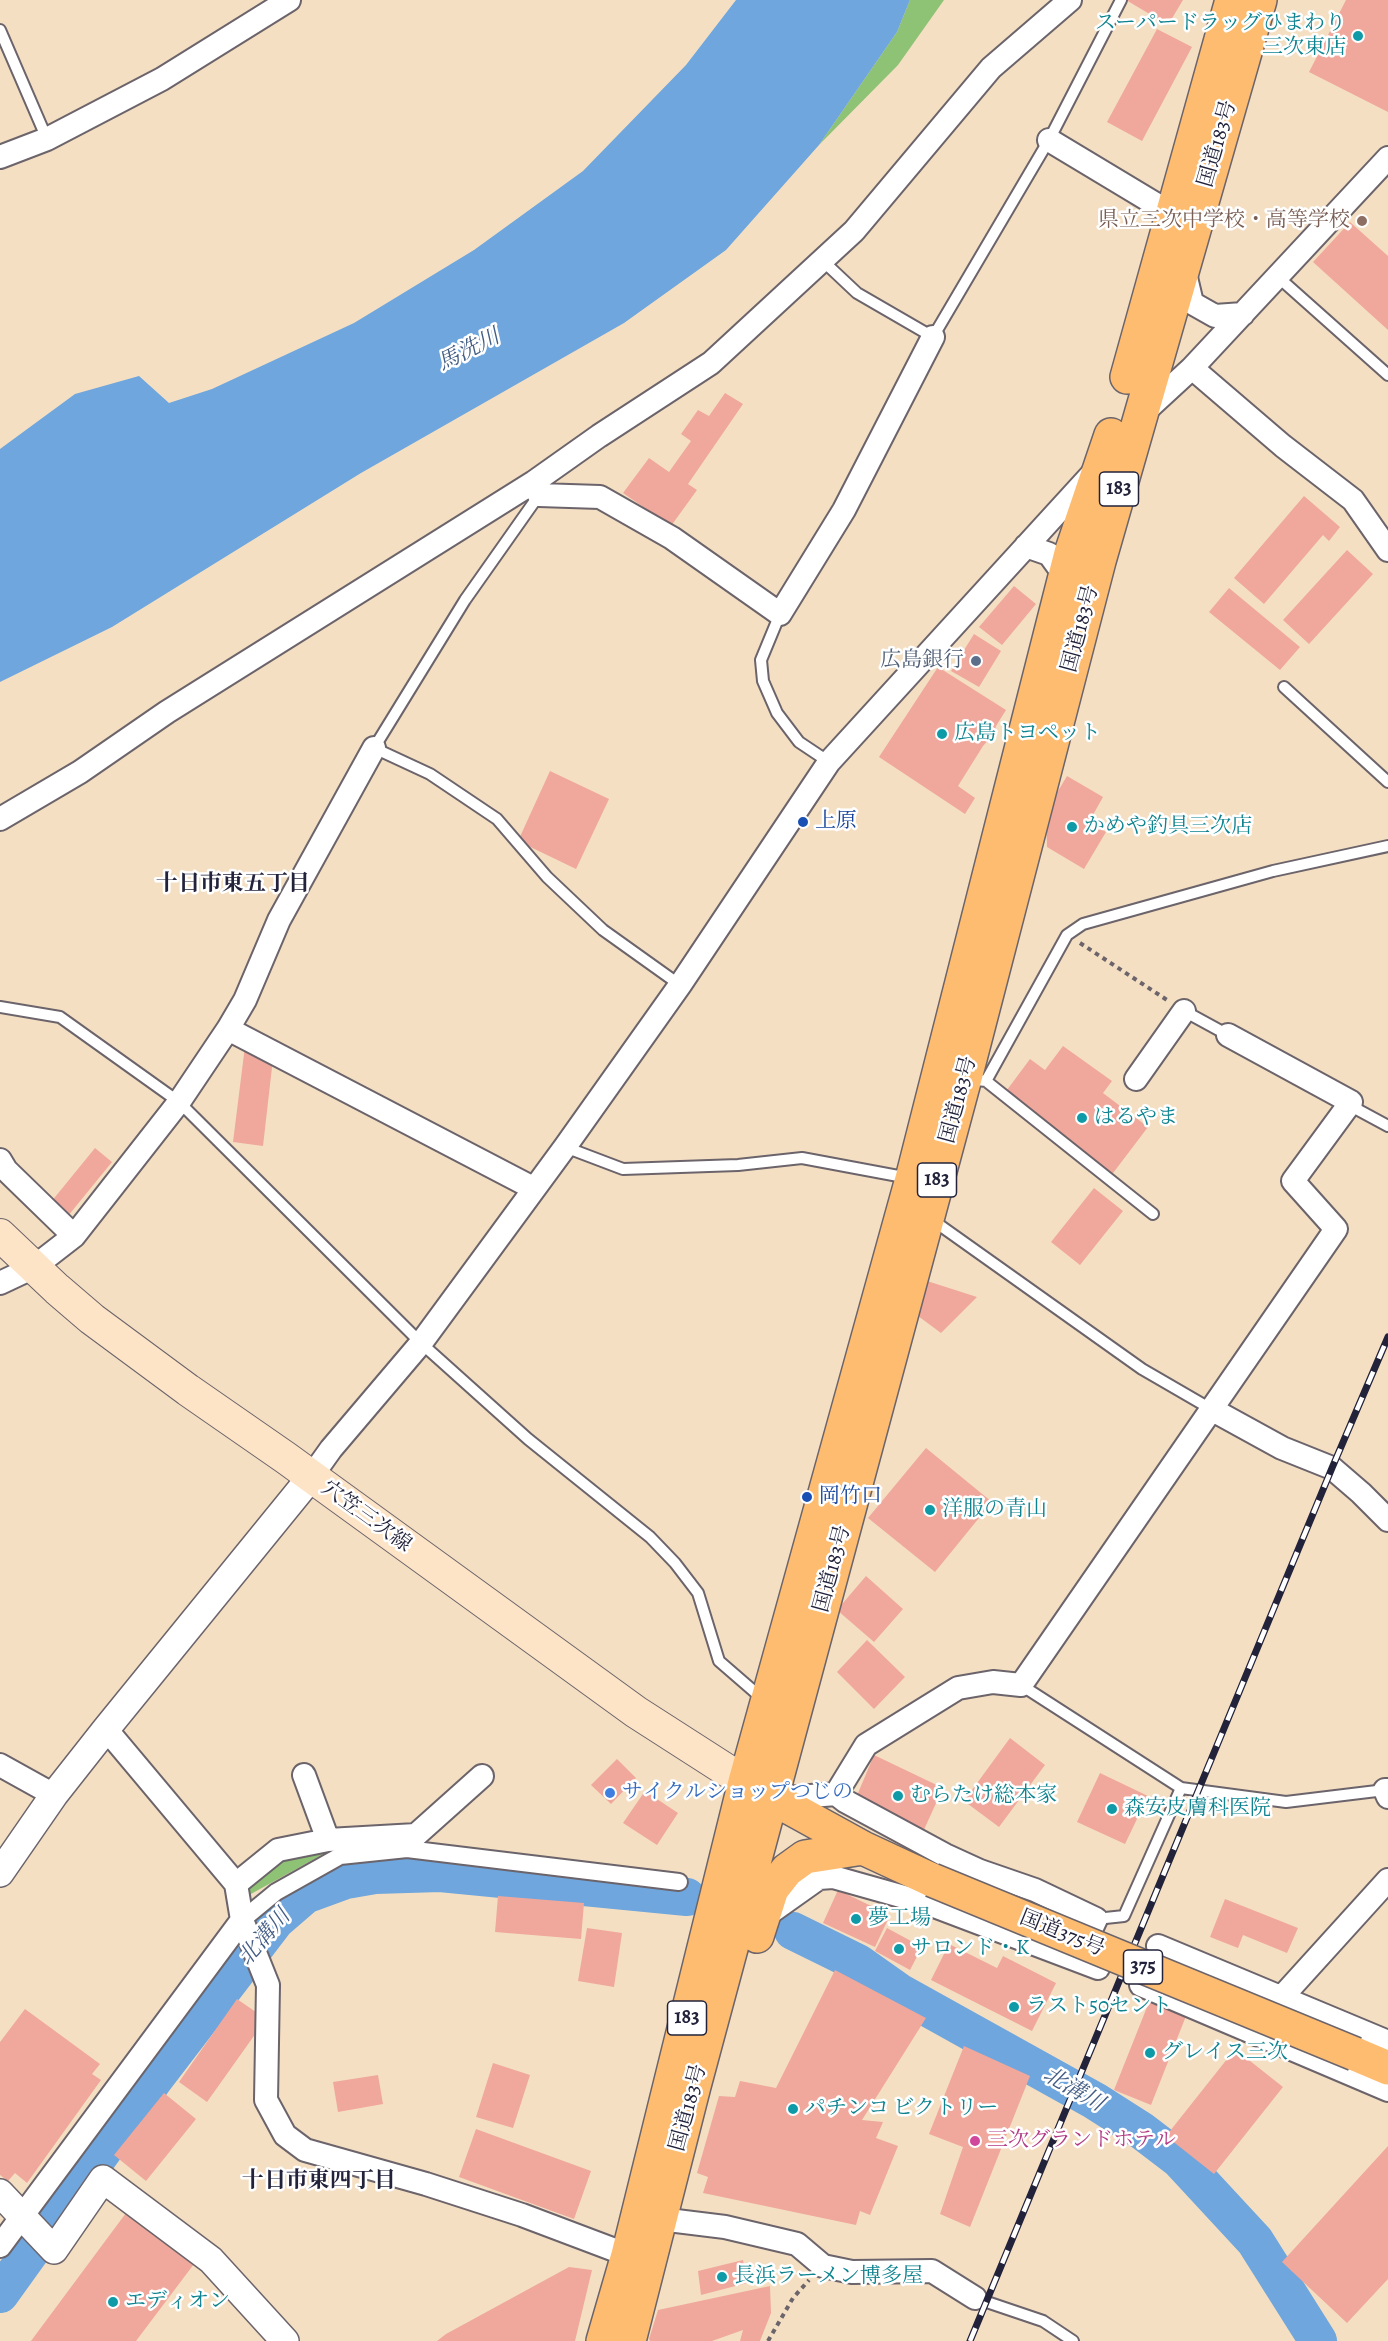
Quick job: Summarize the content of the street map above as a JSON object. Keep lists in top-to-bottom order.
{
  "streets": {
    "highway": [
      "国道183号",
      "183",
      "国道375号",
      "375"
    ],
    "main road": ["穴笠三次線"]
  },
  "crossings": [
    ["国道183号", "穴笠三次線"],
    ["国道183号", "国道375号"],
    ["穴笠三次線", "国道375号"]
  ],
  "districts": ["十日市東五丁目", "十日市東四丁目"],
  "water": ["馬洗川", "北溝川"],
  "places": [
    "スーパードラッグひまわり 三次東店",
    "県立三次中学校・高等学校",
    "広島銀行",
    "広島トヨペット",
    "上原",
    "かめや釣具三次店",
    "はるやま",
    "岡竹口",
    "洋服の青山",
    "サイクルショップつじの",
    "むらたけ総本家",
    "森安皮膚科医院",
    "夢工場",
    "サロンド・K",
    "ラスト50セント",
    "グレイス三次",
    "パチンコ ビクトリー",
    "三次グランドホテル",
    "長浜ラーメン博多屋",
    "エディオン"
  ]
}
